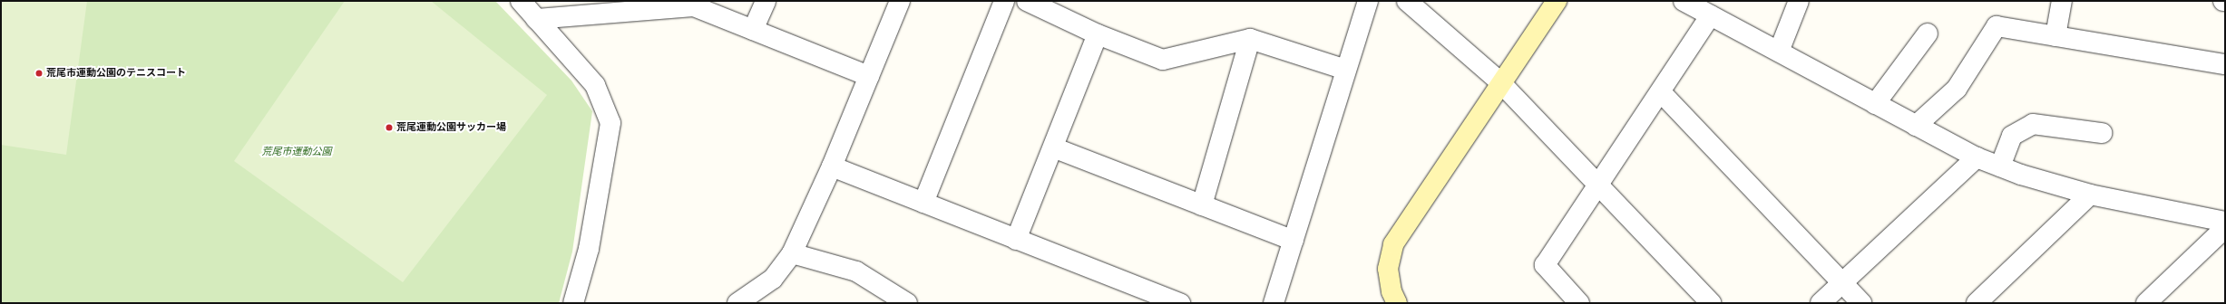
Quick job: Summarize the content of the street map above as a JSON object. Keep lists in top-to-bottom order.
{
  "parks": ["荒尾市運動公園"],
  "places": ["荒尾市運動公園のテニスコート", "荒尾運動公園サッカー場"]
}
